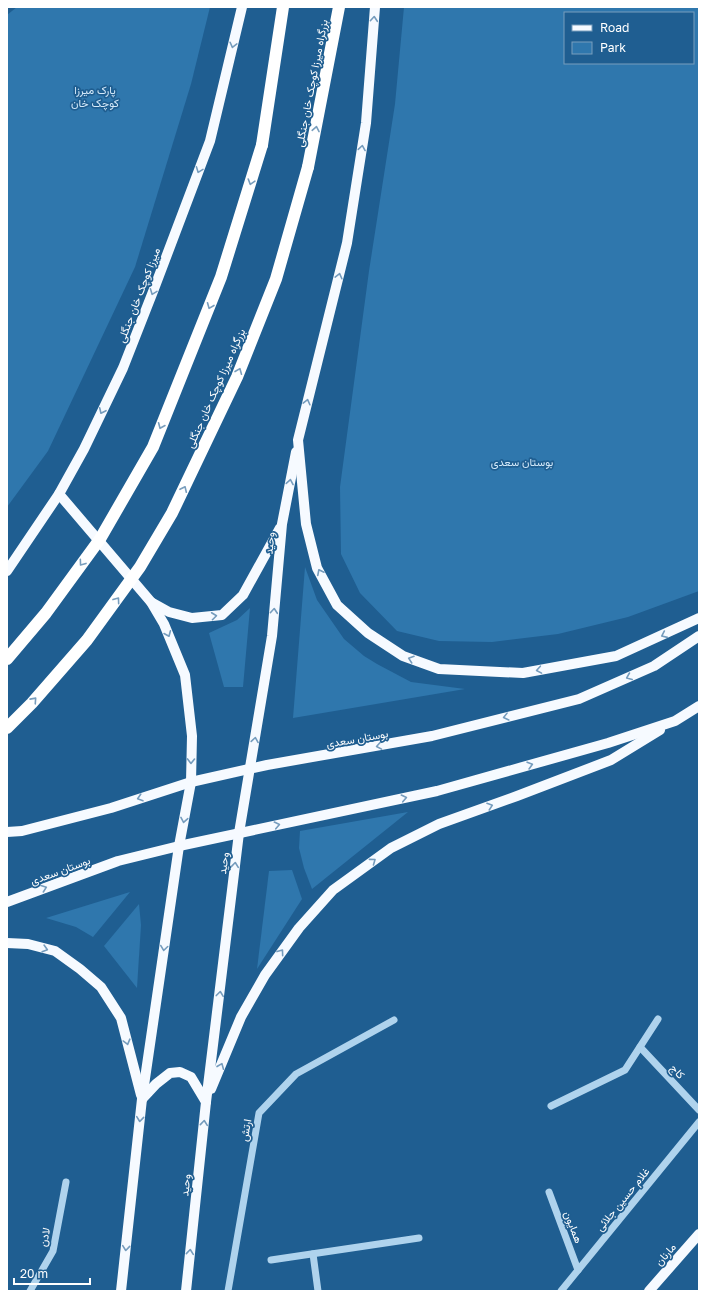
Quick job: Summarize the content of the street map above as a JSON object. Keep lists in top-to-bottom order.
{
  "streets": {
    "highway": ["بزرگراه میرزا کوچک خان جنگلی"],
    "main road": [
      "میرزا کوچک خان جنگلی",
      "وحید",
      "بوستان سعدی",
      "مارنان"
    ],
    "street": [
      "کاج",
      "ارتش",
      "غلام حسین جلائی",
      "همایون",
      "لادن"
    ]
  },
  "crossings": [
    ["وحید", "بوستان سعدی"],
    ["غلام حسین جلائی", "همایون"]
  ],
  "one_way": ["میرزا کوچک خان جنگلی"],
  "parks": ["پارک میرزا کوچک خان", "بوستان سعدی"],
  "legend": ["Road", "Park"],
  "scale_bar": "20 m"
}
